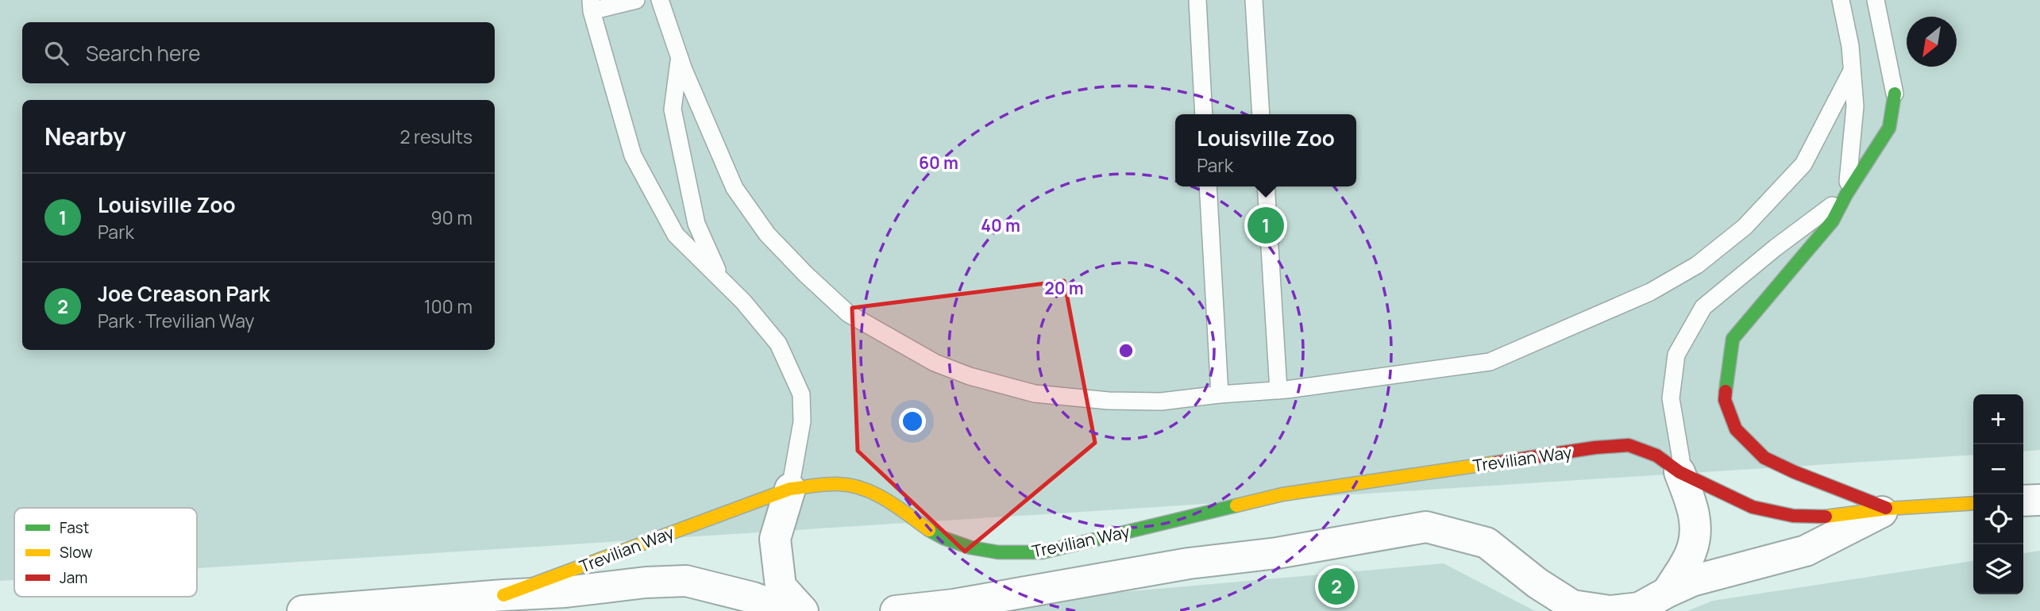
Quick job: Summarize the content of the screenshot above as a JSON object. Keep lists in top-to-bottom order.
{
  "streets": {
    "street": ["Trevilian Way"]
  },
  "legend": ["Fast", "Slow", "Jam"],
  "north": "bottom left",
  "page": {
    "search": "Search here",
    "heading": ["Nearby", "2 results"],
    "popup": ["Louisville Zoo", "Park"],
    "list": [
      {
        "mark": "1",
        "name": "Louisville Zoo",
        "note": "Park",
        "value": "90 m"
      },
      {
        "mark": "2",
        "name": "Joe Creason Park",
        "note": "Park · Trevilian Way",
        "value": "100 m"
      }
    ],
    "pins": ["1", "2"],
    "map_buttons": ["+", "−"]
  },
  "rings": ["60 m", "40 m", "20 m"]
}
